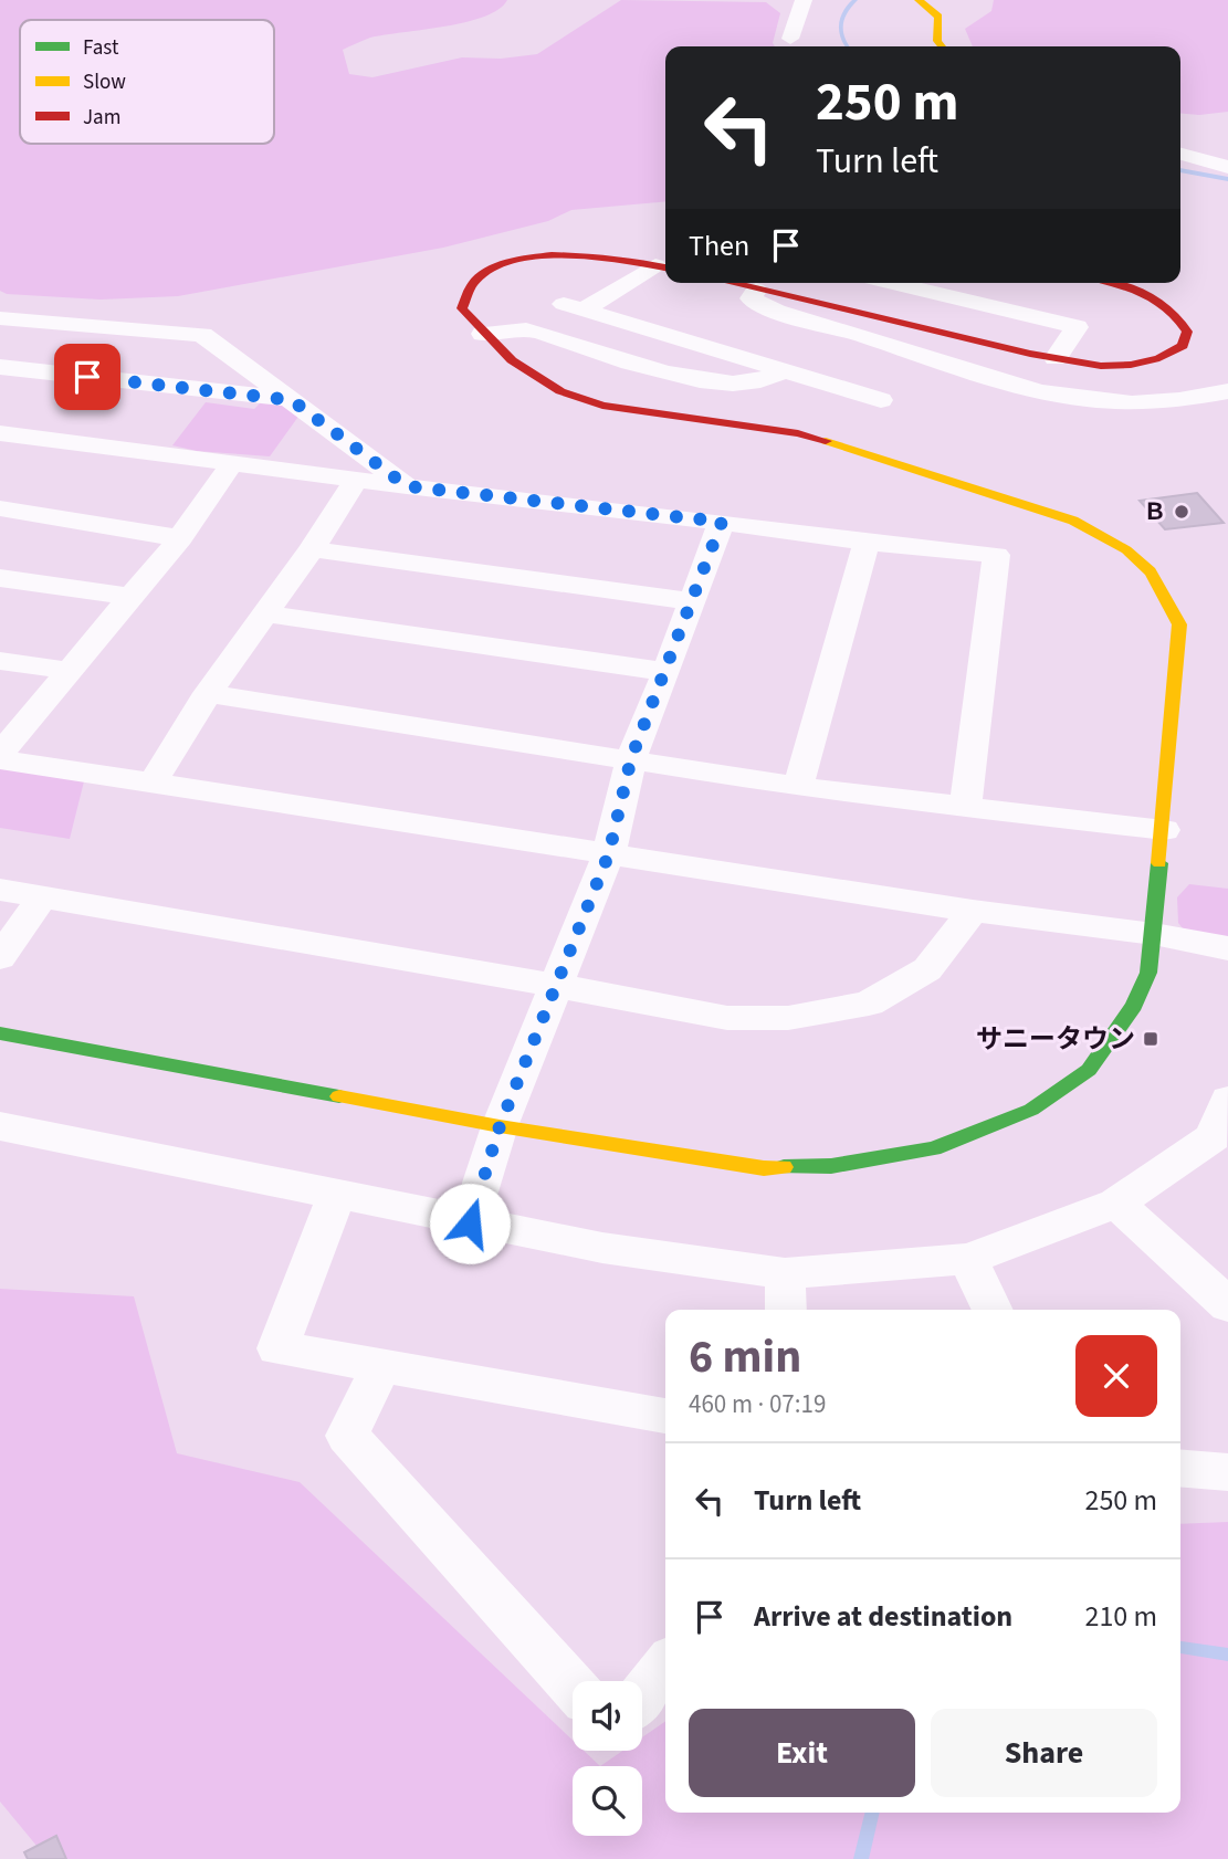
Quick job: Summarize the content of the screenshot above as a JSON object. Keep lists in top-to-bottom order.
{
  "places": {
    "other": ["Ｂ"],
    "transit": ["サニータウン"]
  },
  "legend": ["Fast", "Slow", "Jam"],
  "page": {
    "turn": ["250 m", "Turn left"],
    "then": "Then",
    "heading": ["6 min", "460 m · 07:19"],
    "list": [
      {
        "name": "Turn left",
        "value": "250 m"
      },
      {
        "name": "Arrive at destination",
        "value": "210 m"
      }
    ],
    "buttons": ["Exit", "Share"]
  }
}
